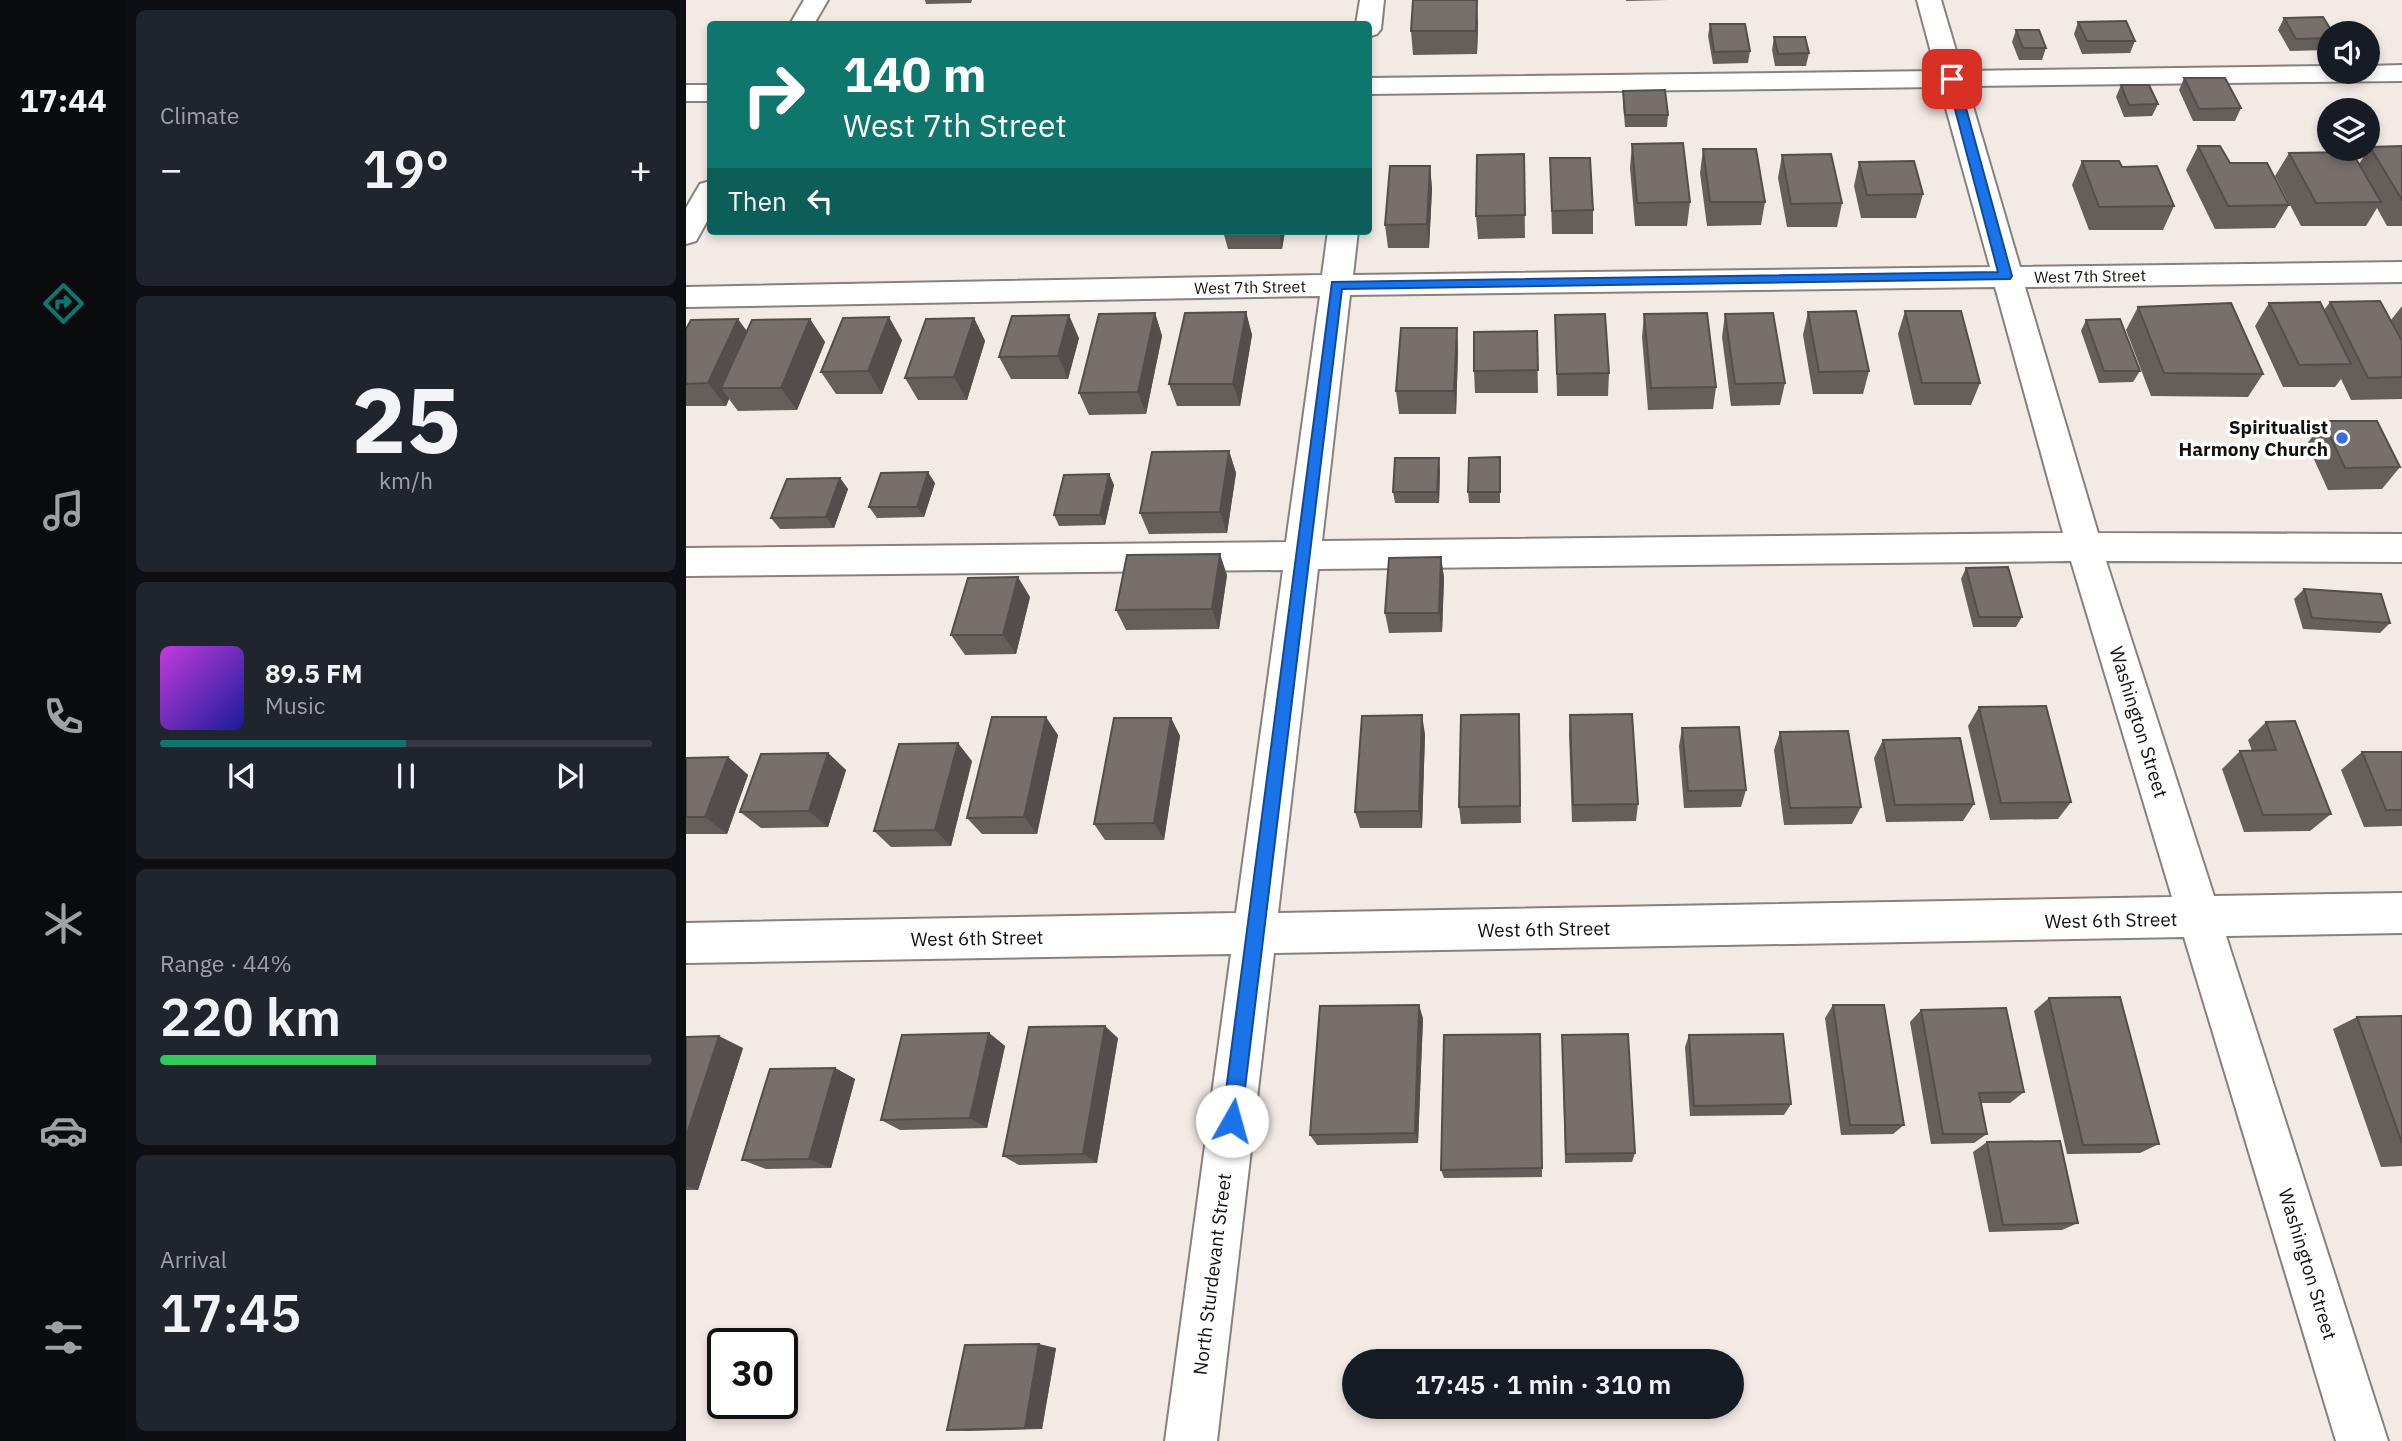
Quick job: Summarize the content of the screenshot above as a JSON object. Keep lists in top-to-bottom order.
{
  "streets": {
    "street": [
      "West 7th Street",
      "Washington Street",
      "West 6th Street",
      "North Sturdevant Street"
    ]
  },
  "crossings": [
    ["West 7th Street", "Washington Street"],
    ["West 7th Street", "North Sturdevant Street"],
    ["Washington Street", "West 6th Street"],
    ["West 6th Street", "North Sturdevant Street"]
  ],
  "places": ["Spiritualist Harmony Church"],
  "page": {
    "tabs": "17:44",
    "tile": [
      "Climate",
      ["25", "km/h"],
      ["Range · 44%", "220 km"],
      ["Arrival", "17:45"]
    ],
    "turn": ["140 m", "West 7th Street"],
    "heat": ["−", "19°", "+"],
    "then": "Then",
    "song": ["89.5 FM", "Music"],
    "limit": "30",
    "trip": "17:45 · 1 min · 310 m"
  }
}
